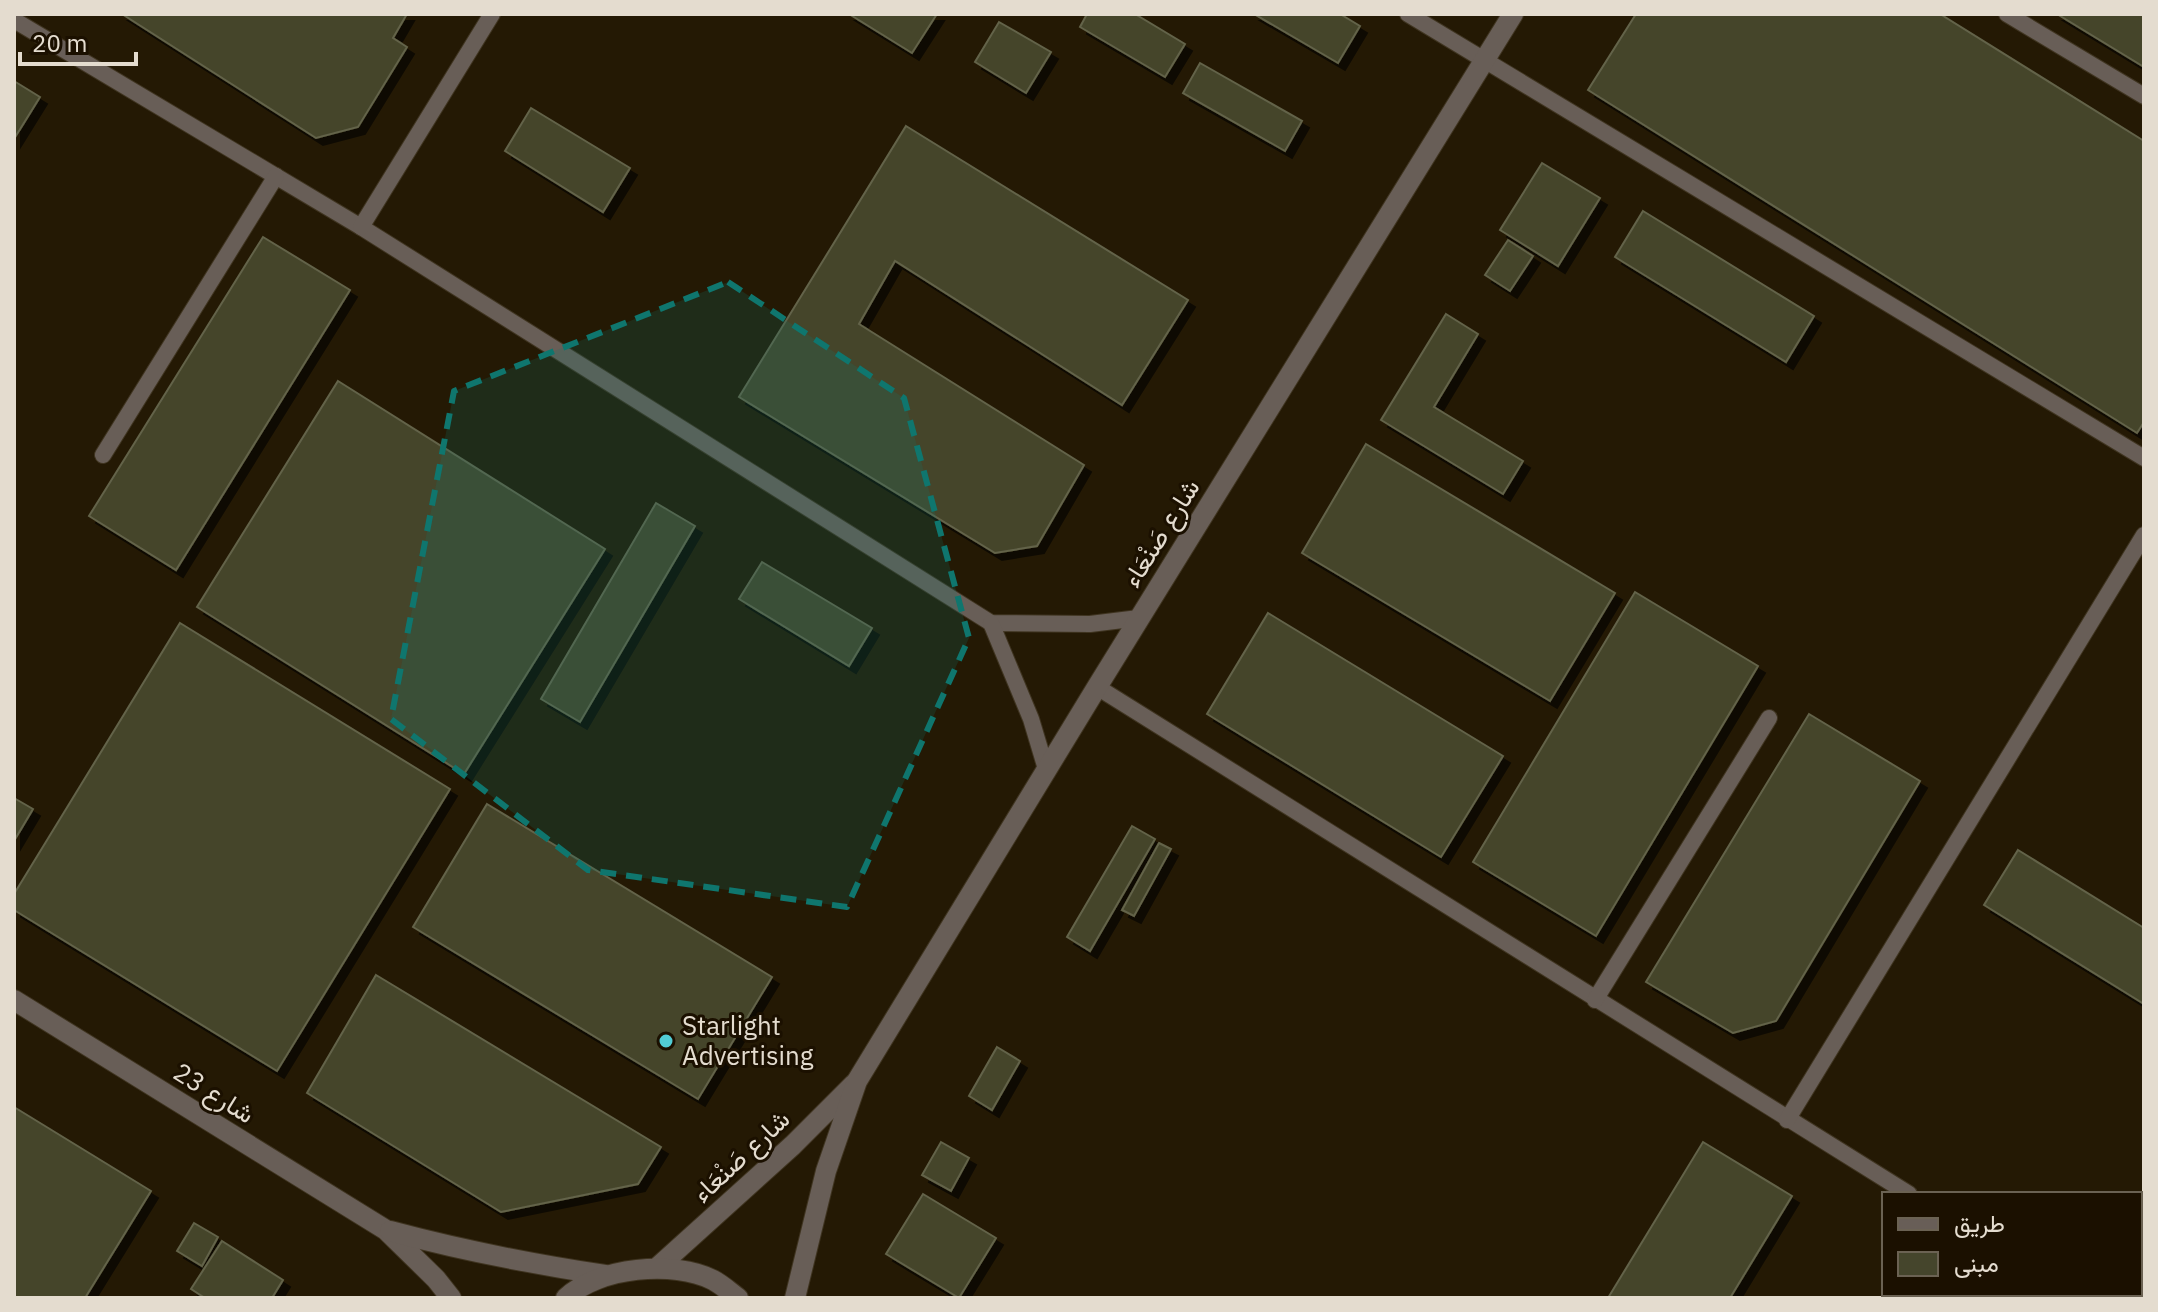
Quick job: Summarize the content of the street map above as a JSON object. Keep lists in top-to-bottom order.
{
  "streets": {
    "street": ["شارع صَنْعَاء", "شارع 23"]
  },
  "places": ["Starlight Advertising"],
  "legend": ["طريق", "مبنى"],
  "scale_bar": "20 m"
}
